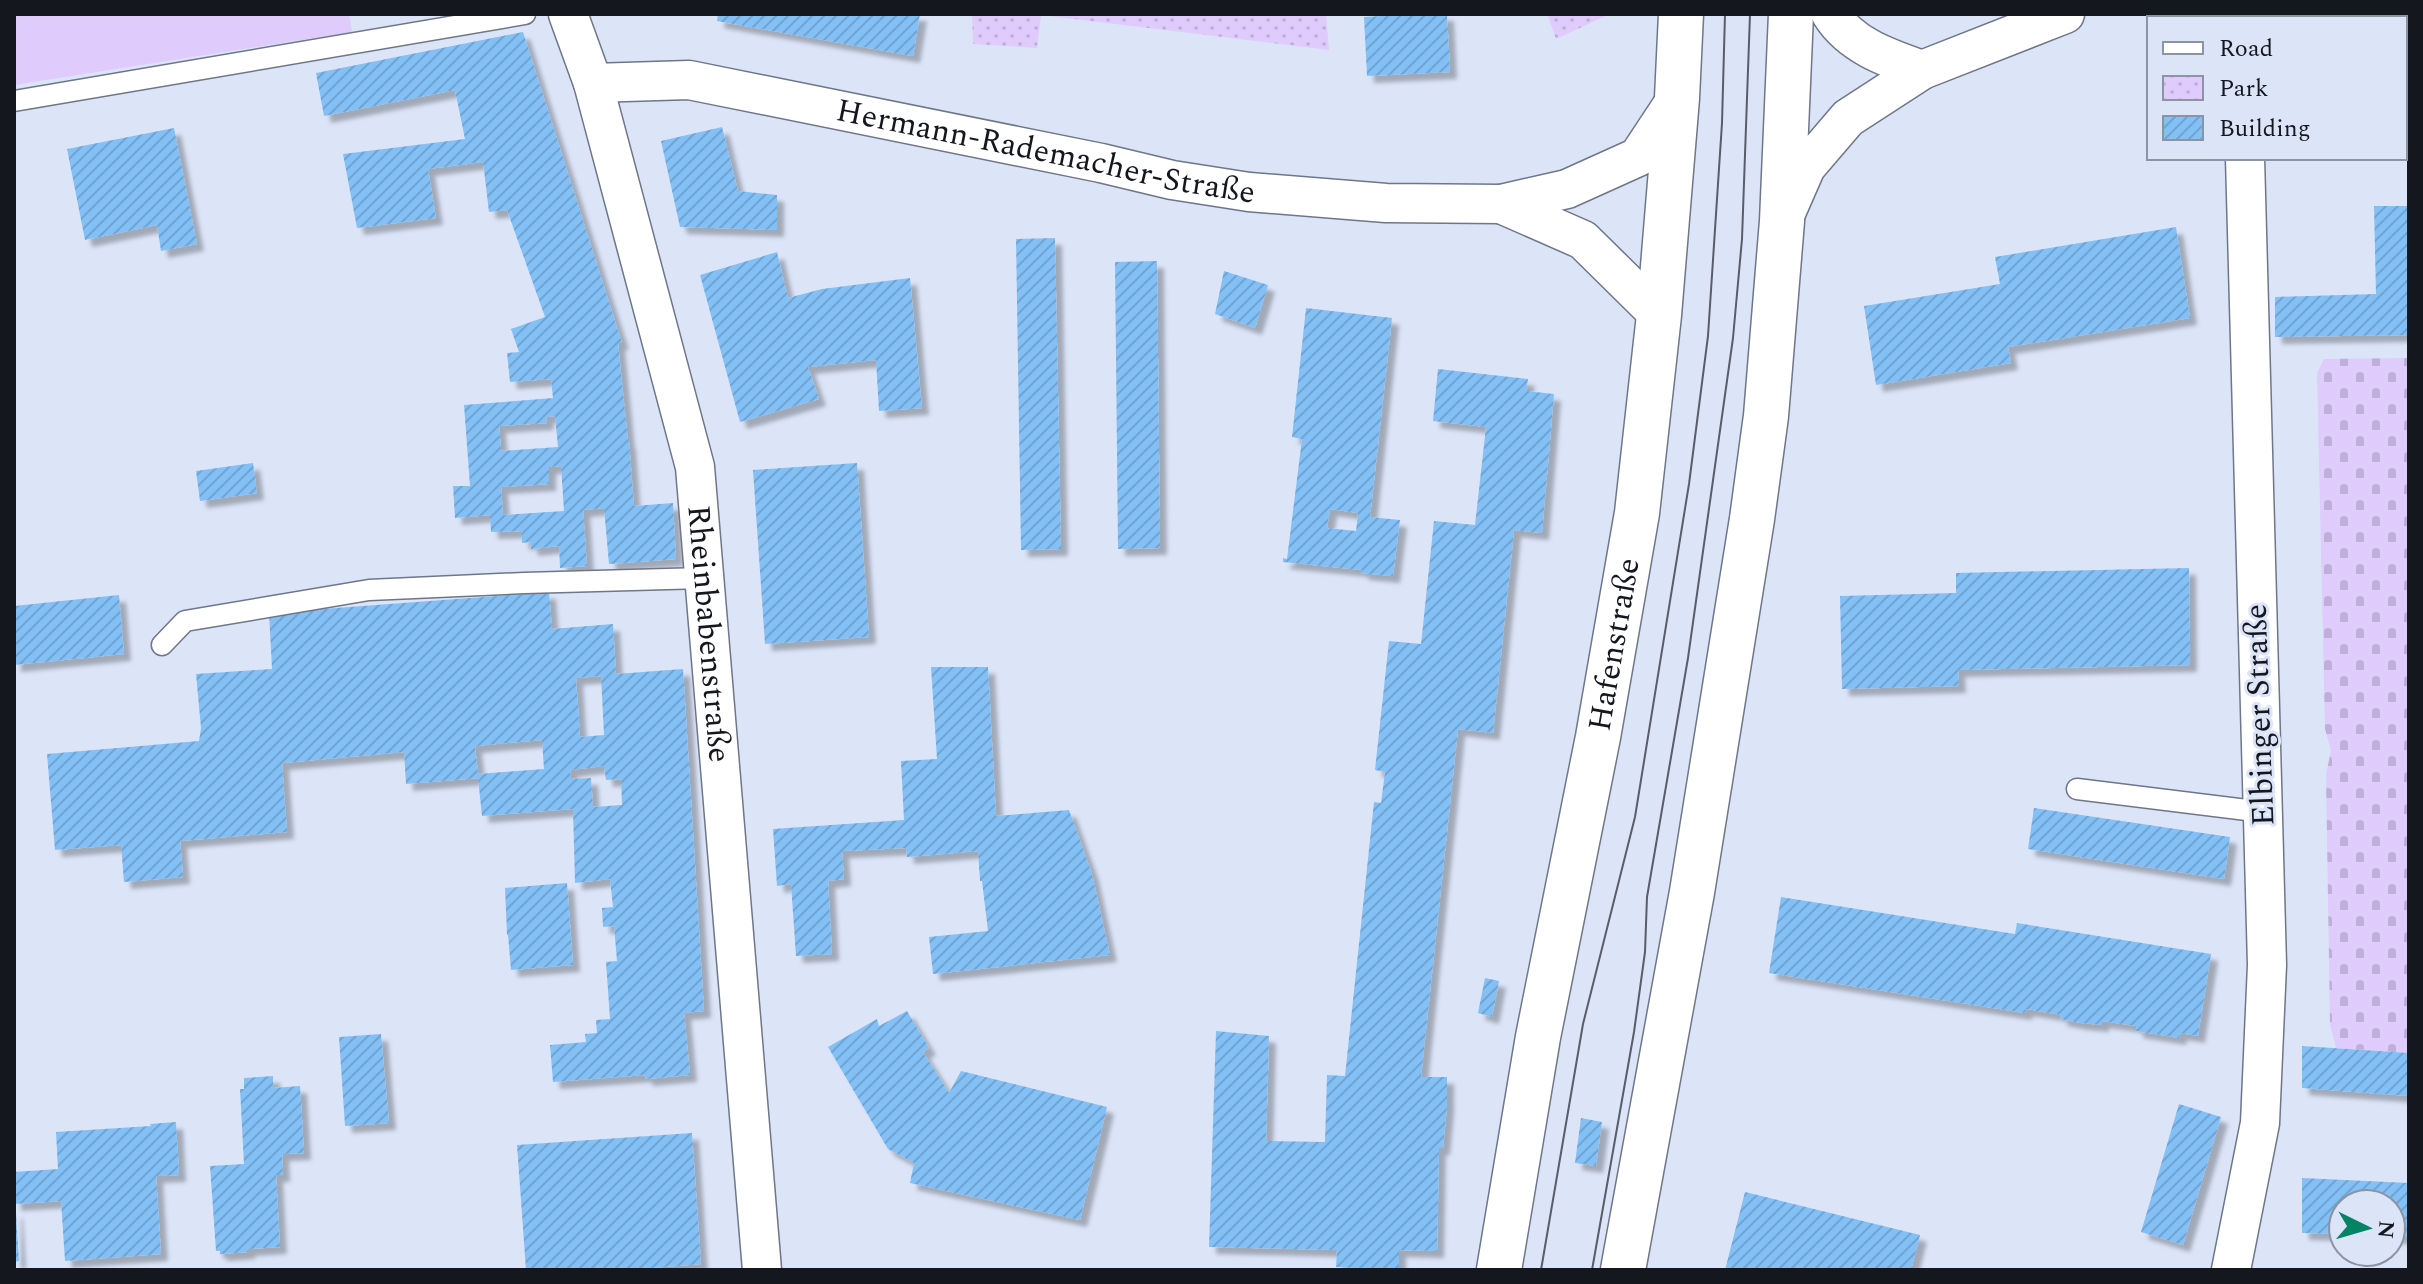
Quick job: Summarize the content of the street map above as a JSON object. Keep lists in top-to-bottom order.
{
  "streets": {
    "main road": ["Hafenstraße"],
    "street": ["Hermann-Rademacher-Straße", "Rheinbabenstraße", "Elbinger Straße"]
  },
  "crossings": [
    ["Hermann-Rademacher-Straße", "Rheinbabenstraße"],
    ["Hermann-Rademacher-Straße", "Hafenstraße"]
  ],
  "legend": ["Road", "Park", "Building"],
  "north": "right"
}
